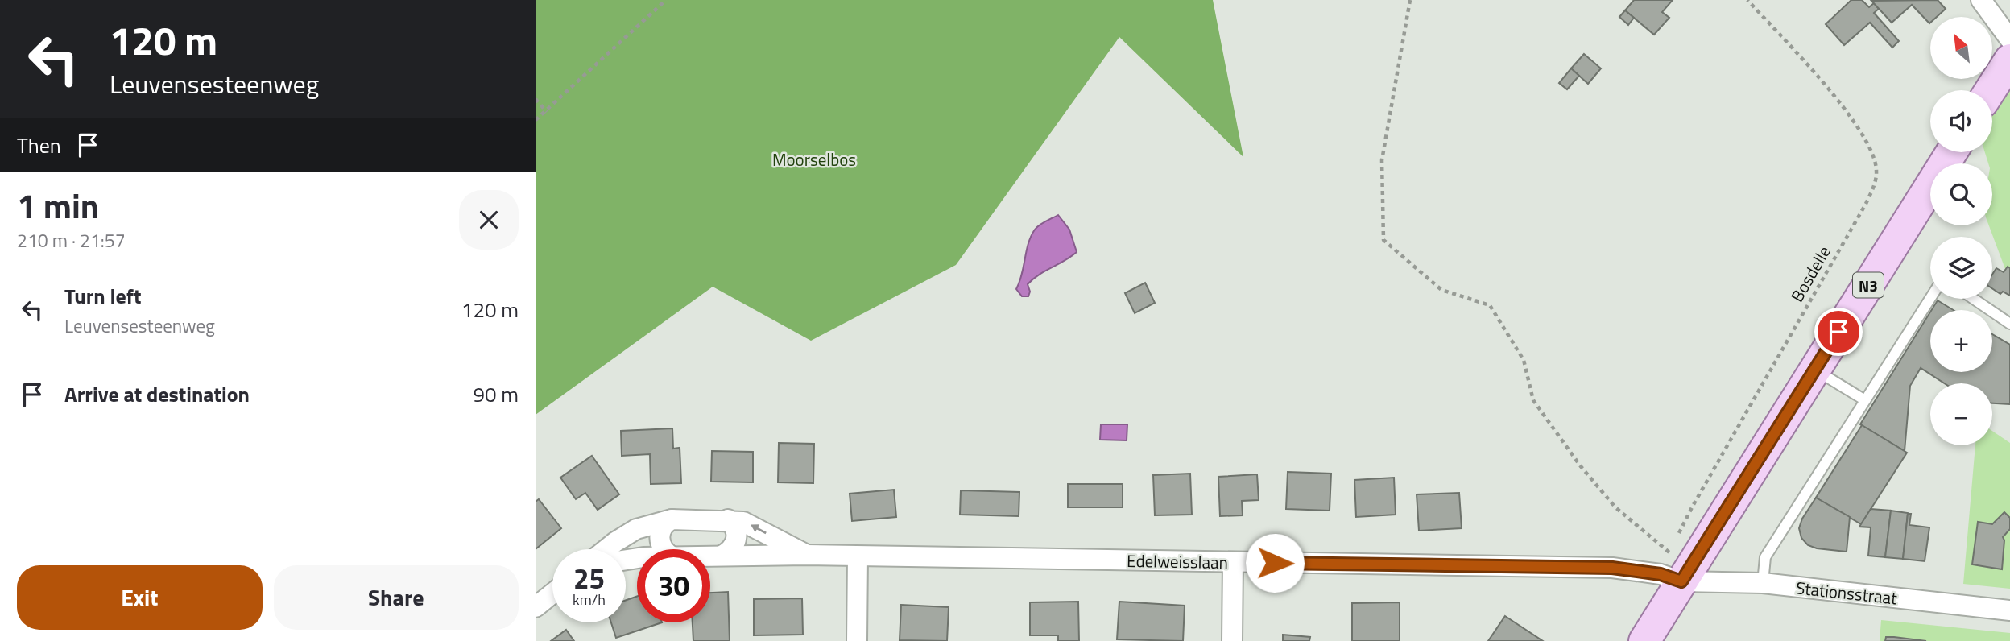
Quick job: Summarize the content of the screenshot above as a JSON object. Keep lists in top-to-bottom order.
{
  "streets": {
    "main road": ["N3"],
    "street": ["Edelweisslaan", "Stationsstraat"],
    "path": ["Bosdelle"]
  },
  "crossings": [
    ["N3", "Edelweisslaan"],
    ["N3", "Stationsstraat"],
    ["Edelweisslaan", "Stationsstraat"]
  ],
  "parks": ["Moorselbos"],
  "north": "top left",
  "page": {
    "turn": ["120 m", "Leuvensesteenweg"],
    "map_buttons": ["+", "−"],
    "then": "Then",
    "heading": ["1 min", "210 m · 21:57"],
    "list": [
      {
        "name": "Turn left",
        "note": "Leuvensesteenweg",
        "value": "120 m"
      },
      {
        "name": "Arrive at destination",
        "value": "90 m"
      }
    ],
    "speed": "25 km/h",
    "limit": "30",
    "buttons": ["Exit", "Share"]
  }
}
